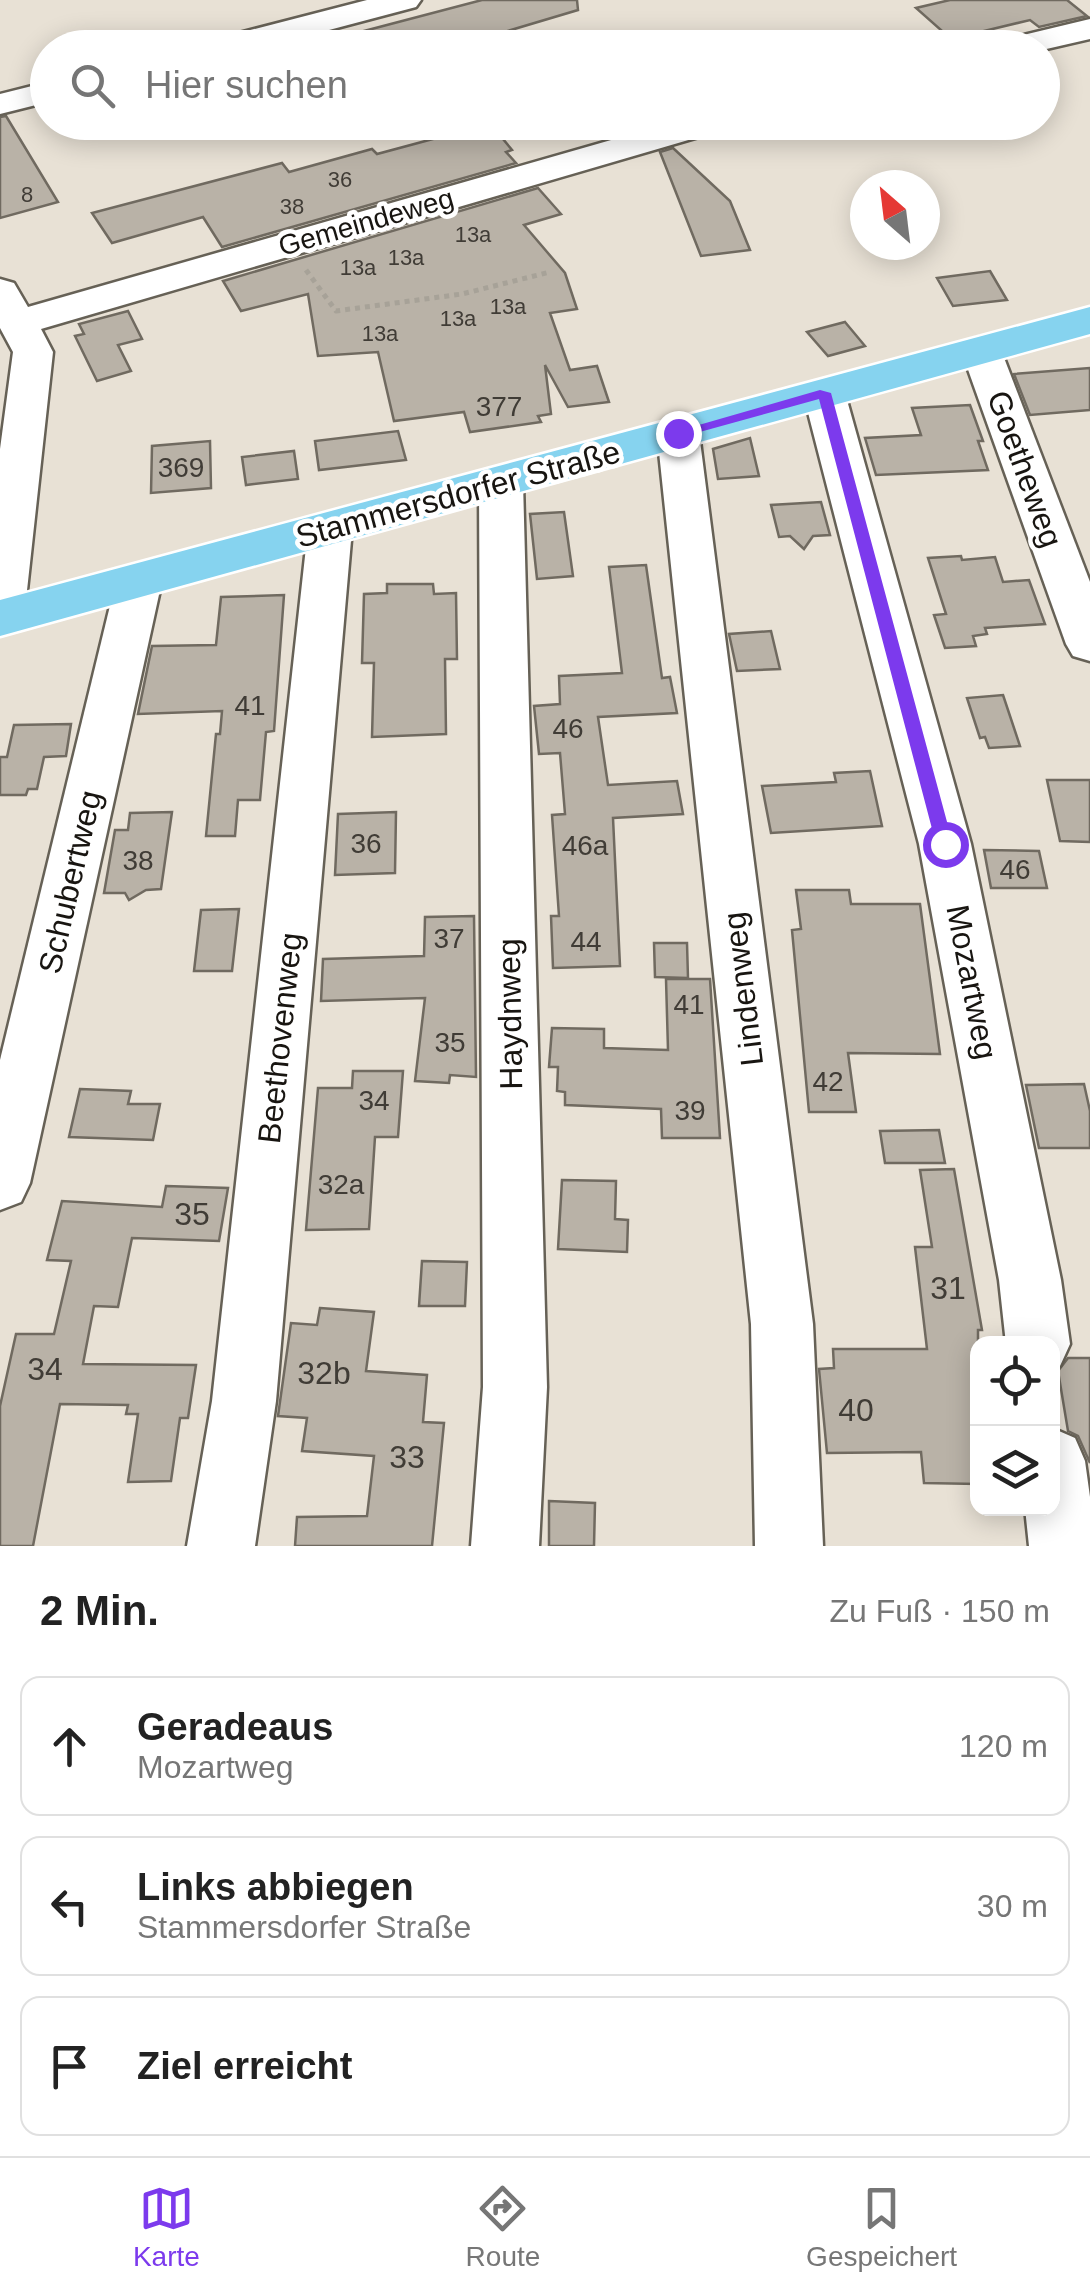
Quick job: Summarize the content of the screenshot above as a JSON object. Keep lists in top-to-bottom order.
{
  "streets": {
    "main road": ["Stammersdorfer Straße"],
    "street": [
      "Gemeindeweg",
      "Goetheweg",
      "Schubertweg",
      "Mozartweg",
      "Lindenweg",
      "Haydnweg",
      "Beethovenweg"
    ]
  },
  "crossings": [
    ["Goetheweg", "Stammersdorfer Straße"],
    ["Stammersdorfer Straße", "Schubertweg"],
    ["Stammersdorfer Straße", "Mozartweg"],
    ["Stammersdorfer Straße", "Lindenweg"],
    ["Stammersdorfer Straße", "Haydnweg"],
    ["Stammersdorfer Straße", "Beethovenweg"]
  ],
  "house_numbers": [
    "36",
    "8",
    "38",
    "13a",
    "13a",
    "13a",
    "13a",
    "13a",
    "13a",
    "377",
    "369",
    "41",
    "46",
    "36",
    "46a",
    "38",
    "46",
    "37",
    "44",
    "41",
    "35",
    "42",
    "34",
    "39",
    "32a",
    "35",
    "31",
    "34",
    "32b",
    "40",
    "33"
  ],
  "north": "top left",
  "page": {
    "search": "Hier suchen",
    "heading": ["2 Min.", "Zu Fuß · 150 m"],
    "list": [
      ["Geradeaus", "Mozartweg", "120 m"],
      ["Links abbiegen", "Stammersdorfer Straße", "30 m"],
      "Ziel erreicht"
    ],
    "nav": ["Karte", "Route", "Gespeichert"]
  }
}
